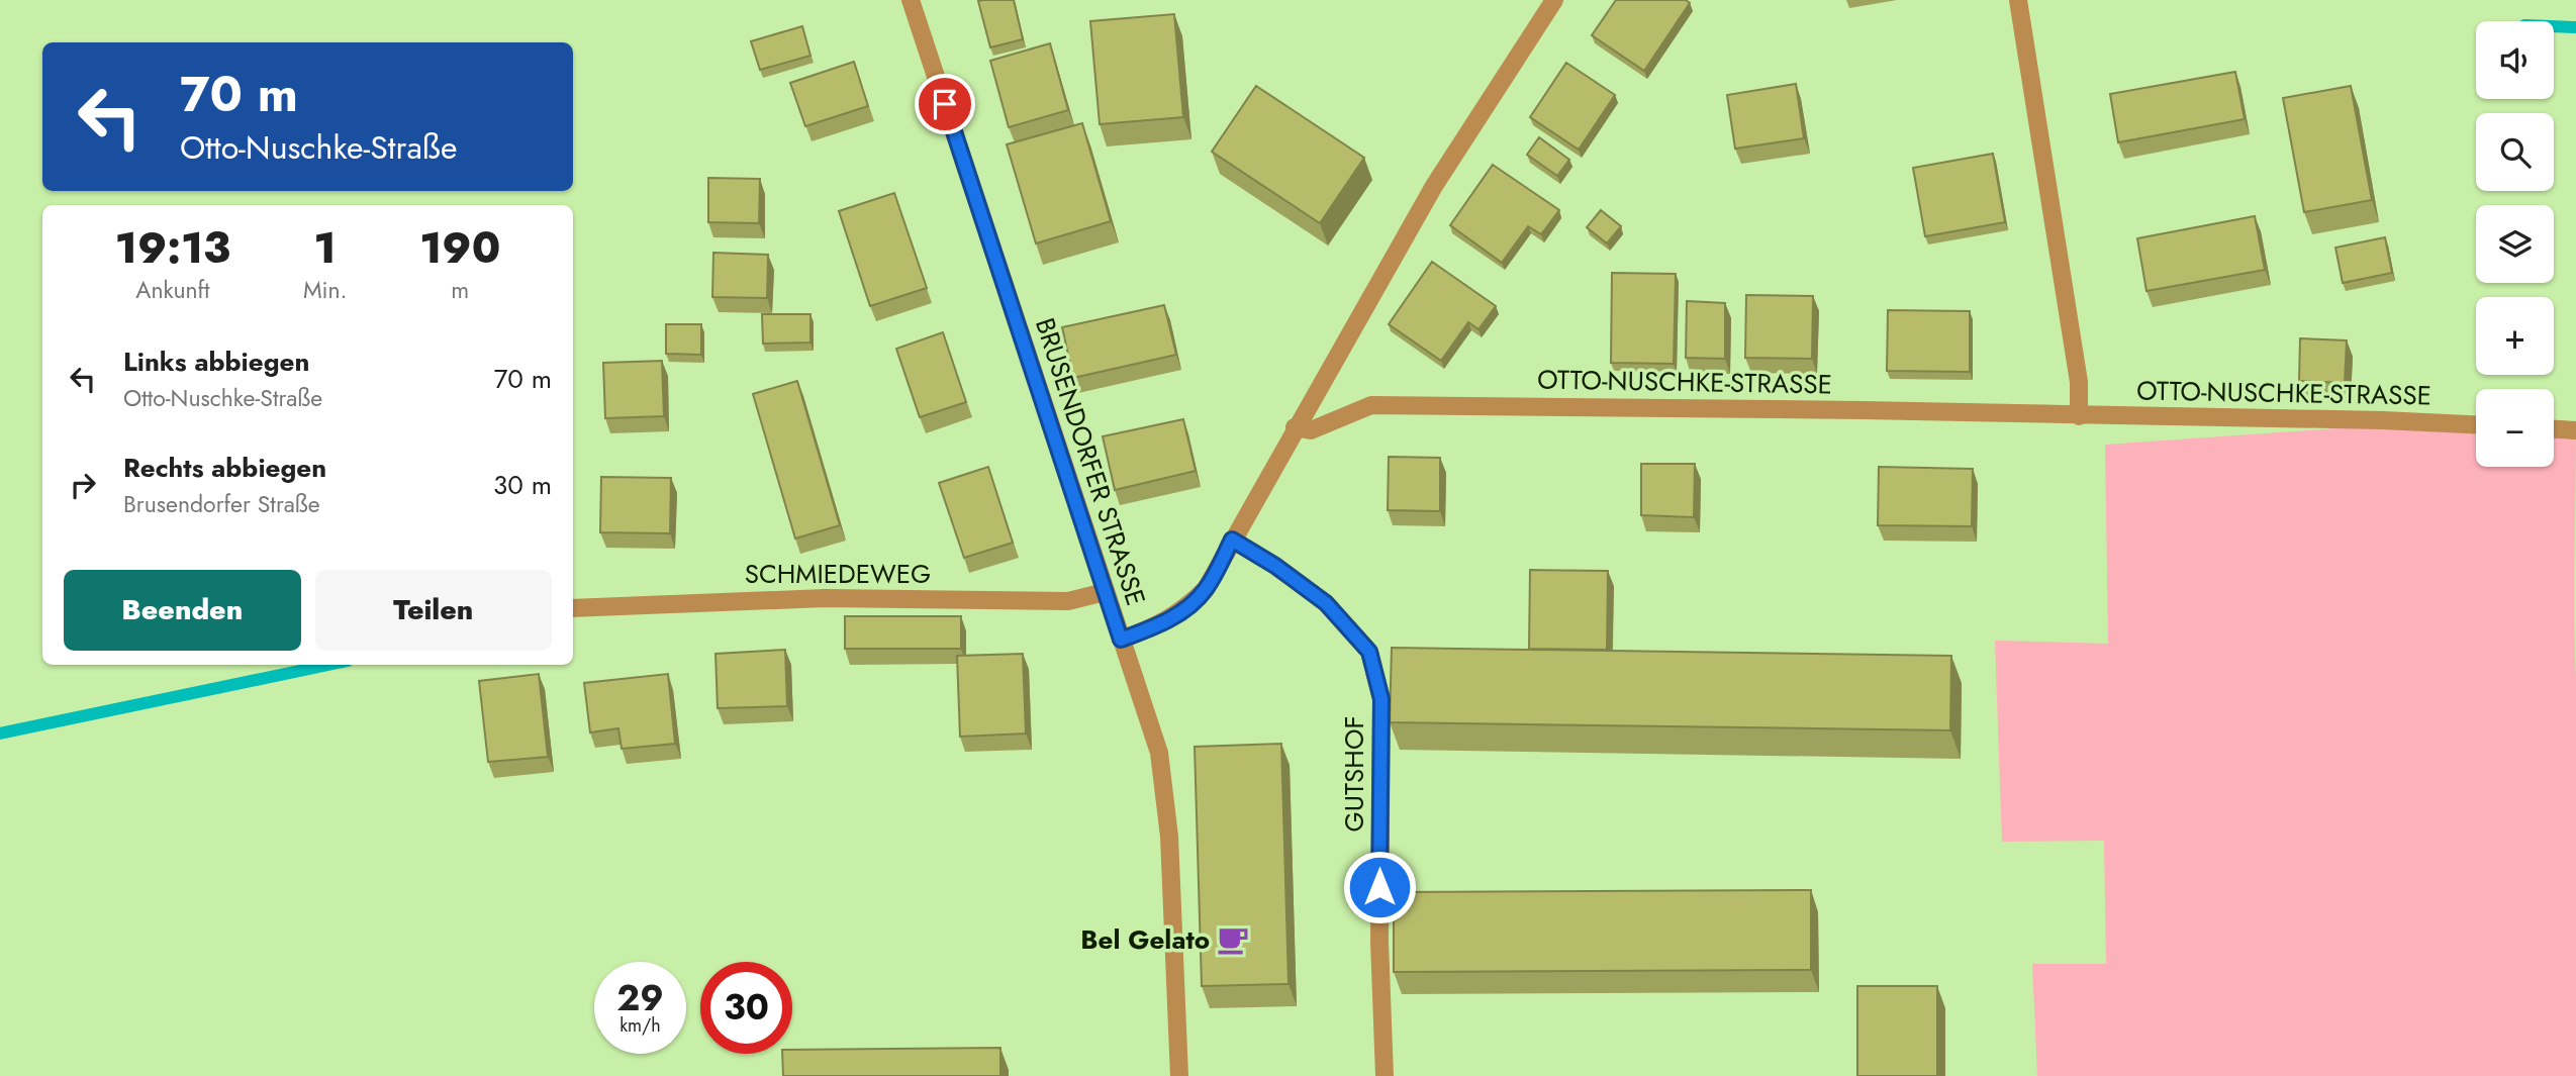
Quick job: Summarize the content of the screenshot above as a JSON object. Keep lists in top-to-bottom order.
{
  "streets": {
    "street": [
      "OTTO-NUSCHKE-STRASSE",
      "BRUSENDORFER STRASSE",
      "SCHMIEDEWEG",
      "GUTSHOF"
    ]
  },
  "crossings": [
    ["BRUSENDORFER STRASSE", "SCHMIEDEWEG"]
  ],
  "places": {
    "cafe": ["Bel Gelato"]
  },
  "page": {
    "map_buttons": ["+", "−"],
    "turn": ["70 m", "Otto-Nuschke-Straße"],
    "eta": [
      "19:13",
      "Ankunft",
      "1",
      "Min.",
      "190",
      "m"
    ],
    "list": [
      {
        "name": "Links abbiegen",
        "note": "Otto-Nuschke-Straße",
        "value": "70 m"
      },
      {
        "name": "Rechts abbiegen",
        "note": "Brusendorfer Straße",
        "value": "30 m"
      }
    ],
    "buttons": ["Beenden", "Teilen"],
    "speed": "29 km/h",
    "limit": "30"
  }
}
